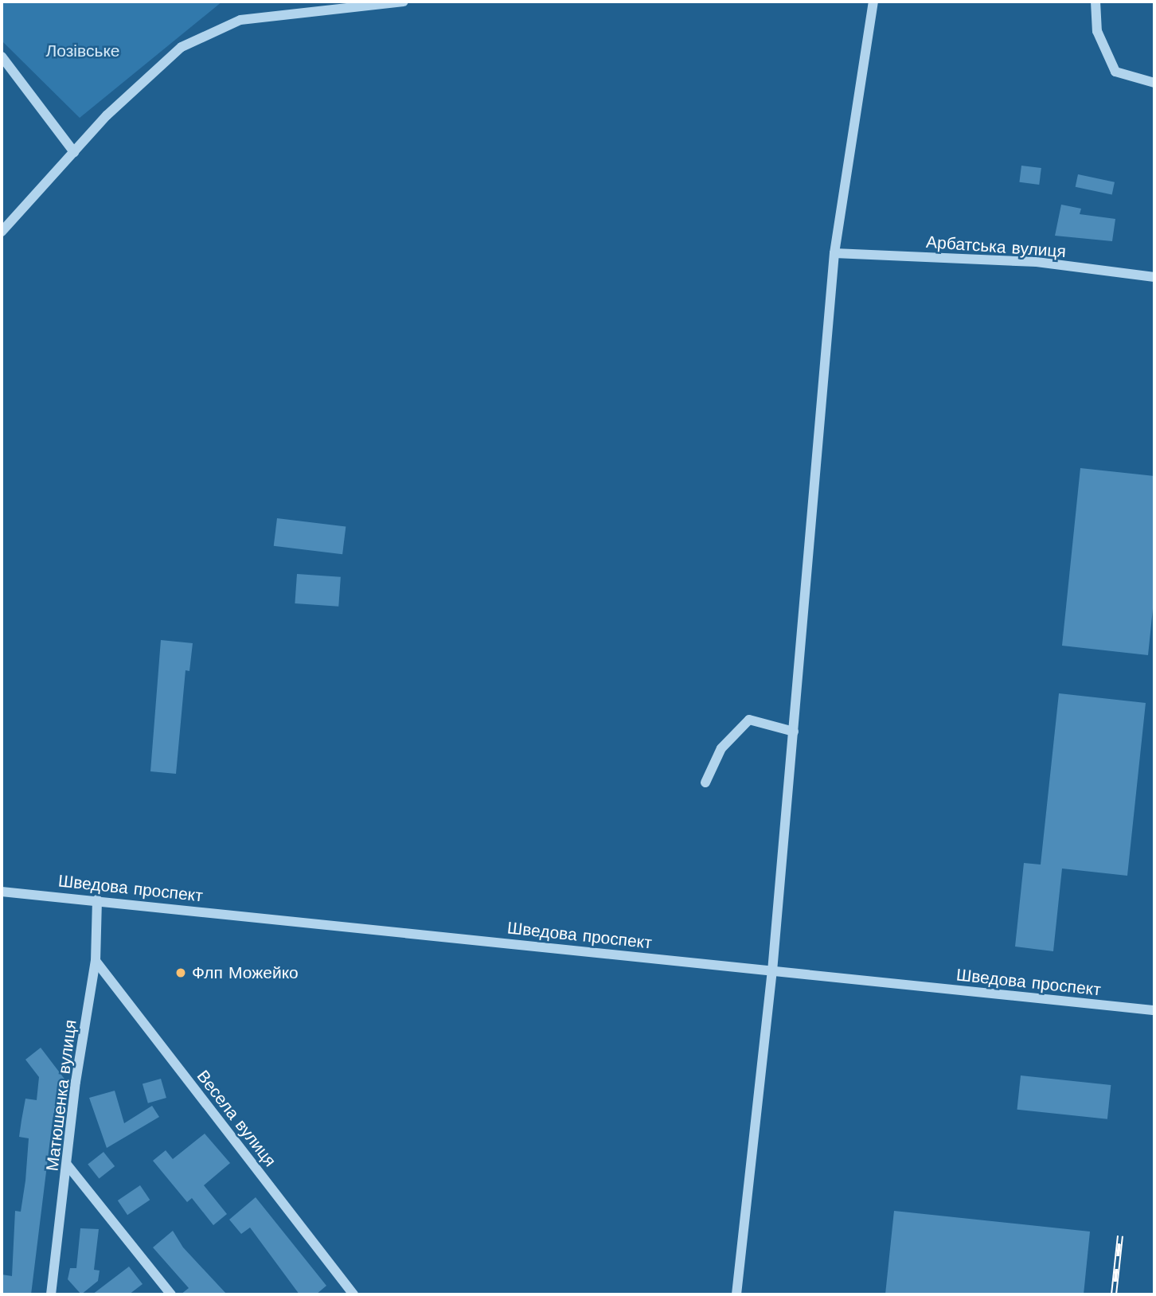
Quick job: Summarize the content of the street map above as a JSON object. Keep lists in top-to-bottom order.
{
  "streets": {
    "street": [
      "Арбатська вулиця",
      "Шведова проспект",
      "Матюшенка вулиця",
      "Весела вулиця"
    ]
  },
  "crossings": [
    ["Шведова проспект", "Матюшенка вулиця"],
    ["Матюшенка вулиця", "Весела вулиця"]
  ],
  "parks": ["Лозівське"],
  "places": ["Флп Можейко"]
}
